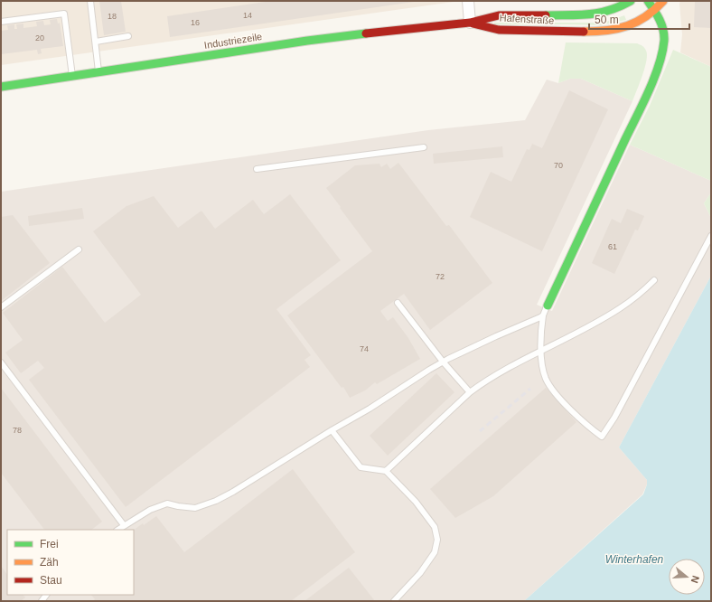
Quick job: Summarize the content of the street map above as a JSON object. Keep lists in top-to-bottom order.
{
  "streets": {
    "main road": ["Hafenstraße", "Industriezeile"]
  },
  "crossings": [
    ["Hafenstraße", "Industriezeile"]
  ],
  "water": ["Winterhafen"],
  "house_numbers": [
    "14",
    "18",
    "16",
    "20",
    "70",
    "61",
    "72",
    "74",
    "78"
  ],
  "legend": ["Frei", "Zäh", "Stau"],
  "scale_bar": "50 m",
  "north": "right"
}
